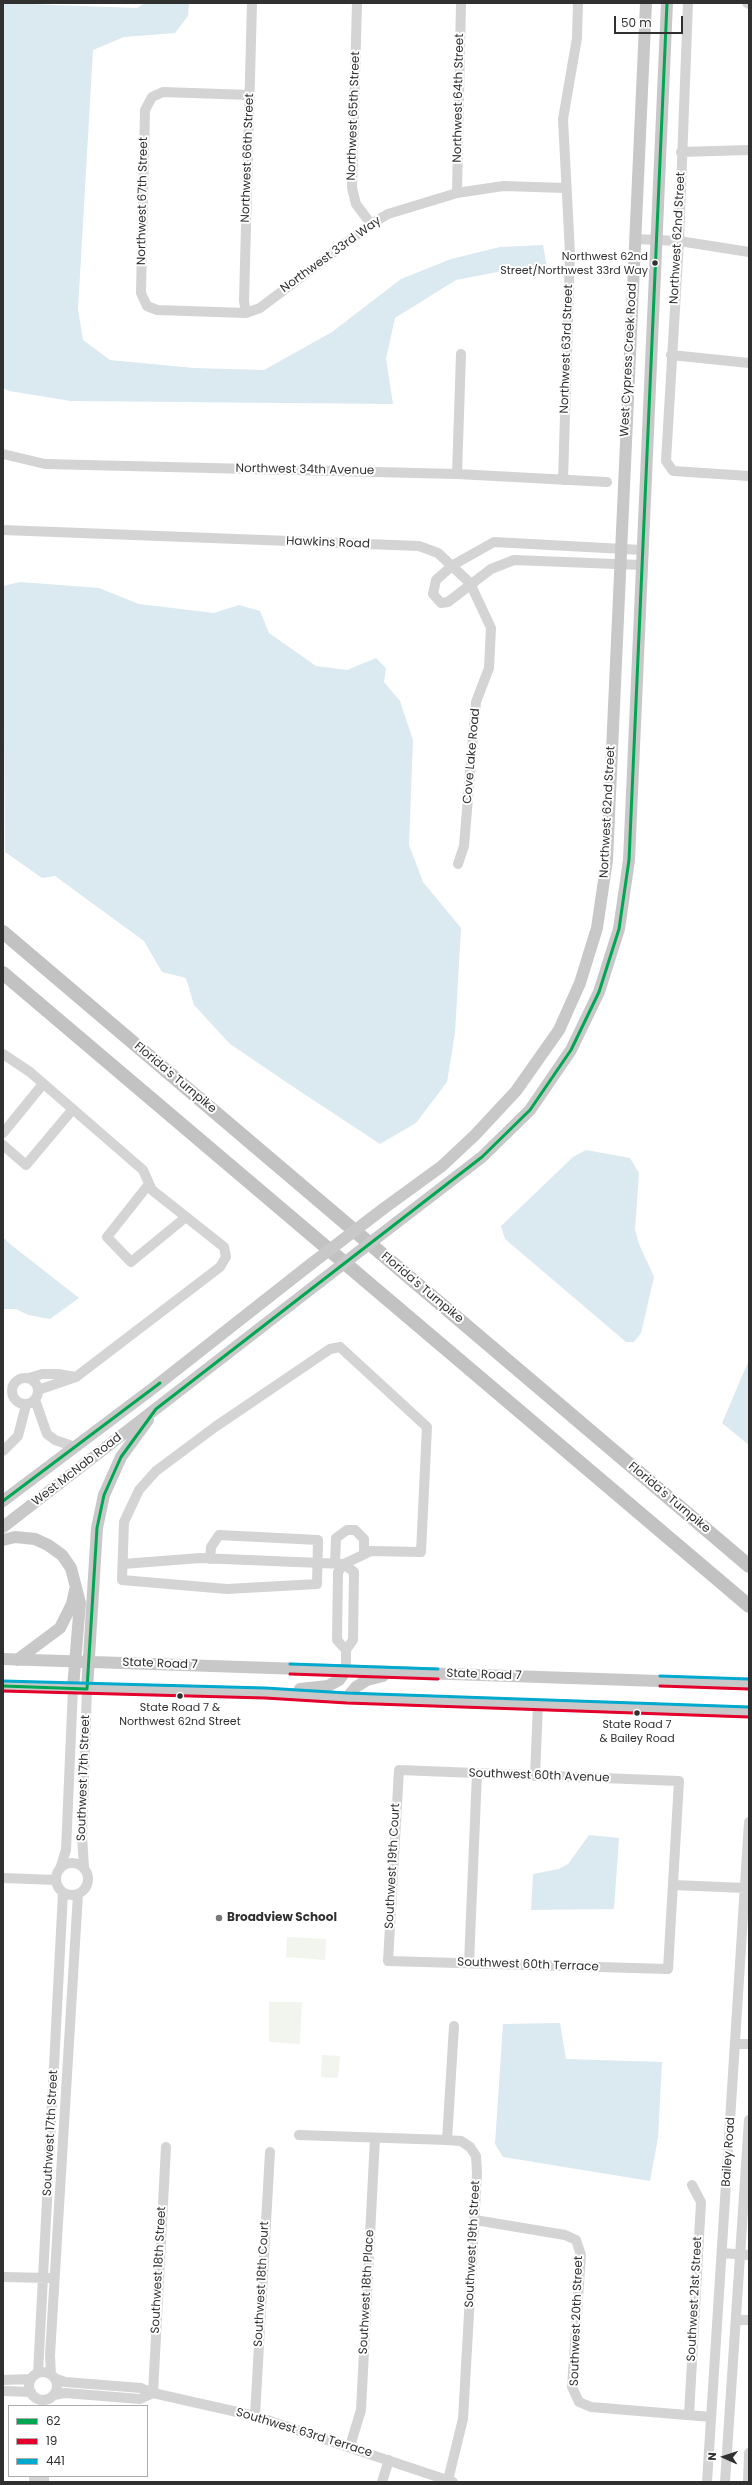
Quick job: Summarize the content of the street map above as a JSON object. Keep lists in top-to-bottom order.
{
  "streets": {
    "highway": ["Florida's Turnpike"],
    "main road": [
      "Northwest 62nd Street",
      "West Cypress Creek Road",
      "West McNab Road",
      "State Road 7"
    ],
    "street": [
      "Northwest 64th Street",
      "Northwest 65th Street",
      "Northwest 66th Street",
      "Northwest 67th Street",
      "Northwest 33rd Way",
      "Northwest 63rd Street",
      "Northwest 34th Avenue",
      "Hawkins Road",
      "Cove Lake Road",
      "Southwest 60th Avenue",
      "Southwest 17th Street",
      "Southwest 19th Court",
      "Southwest 60th Terrace",
      "Bailey Road",
      "Southwest 19th Street",
      "Southwest 18th Street",
      "Southwest 18th Court",
      "Southwest 18th Place",
      "Southwest 21st Street",
      "Southwest 20th Street",
      "Southwest 63rd Terrace"
    ]
  },
  "crossings": [
    ["Northwest 64th Street", "Northwest 33rd Way"],
    ["Northwest 65th Street", "Northwest 33rd Way"],
    ["Northwest 66th Street", "Northwest 67th Street"],
    ["Northwest 66th Street", "Northwest 33rd Way"],
    ["Northwest 67th Street", "Northwest 33rd Way"],
    ["Northwest 62nd Street", "West Cypress Creek Road"],
    ["Northwest 62nd Street", "West McNab Road"],
    ["Northwest 33rd Way", "Northwest 63rd Street"],
    ["Northwest 63rd Street", "Northwest 34th Avenue"],
    ["Hawkins Road", "Cove Lake Road"],
    ["Southwest 60th Avenue", "Southwest 19th Court"],
    ["Southwest 60th Avenue", "Southwest 60th Terrace"],
    ["Southwest 17th Street", "Southwest 63rd Terrace"],
    ["Southwest 19th Court", "Southwest 60th Terrace"],
    ["Southwest 19th Street", "Southwest 18th Place"],
    ["Southwest 19th Street", "Southwest 20th Street"],
    ["Southwest 19th Street", "Southwest 63rd Terrace"],
    ["Southwest 18th Street", "Southwest 63rd Terrace"],
    ["Southwest 18th Court", "Southwest 63rd Terrace"],
    ["Southwest 18th Place", "Southwest 63rd Terrace"],
    ["Southwest 21st Street", "Southwest 20th Street"]
  ],
  "places": [
    "Northwest 62nd Street/Northwest 33rd Way",
    "State Road 7 & Northwest 62nd Street",
    "State Road 7 & Bailey Road",
    "Broadview School"
  ],
  "lines": ["transit line 62", "transit line 441", "transit line 19"],
  "legend": ["62", "19", "441"],
  "scale_bar": "50 m",
  "north": "left"
}
